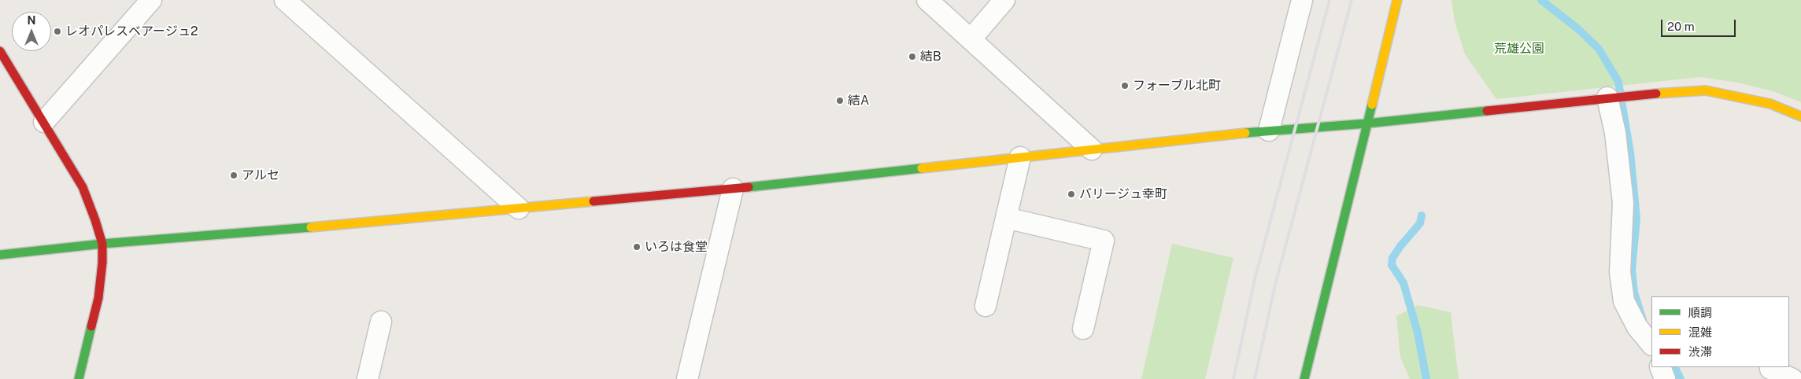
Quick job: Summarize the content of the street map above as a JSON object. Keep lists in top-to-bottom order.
{
  "parks": ["荒雄公園"],
  "places": [
    "レオパレスベアージュ2",
    "結B",
    "フォーブル北町",
    "結A",
    "アルセ",
    "バリージュ幸町",
    "いろは食堂"
  ],
  "legend": ["順調", "混雑", "渋滞"],
  "scale_bar": "20 m",
  "north": "top"
}
